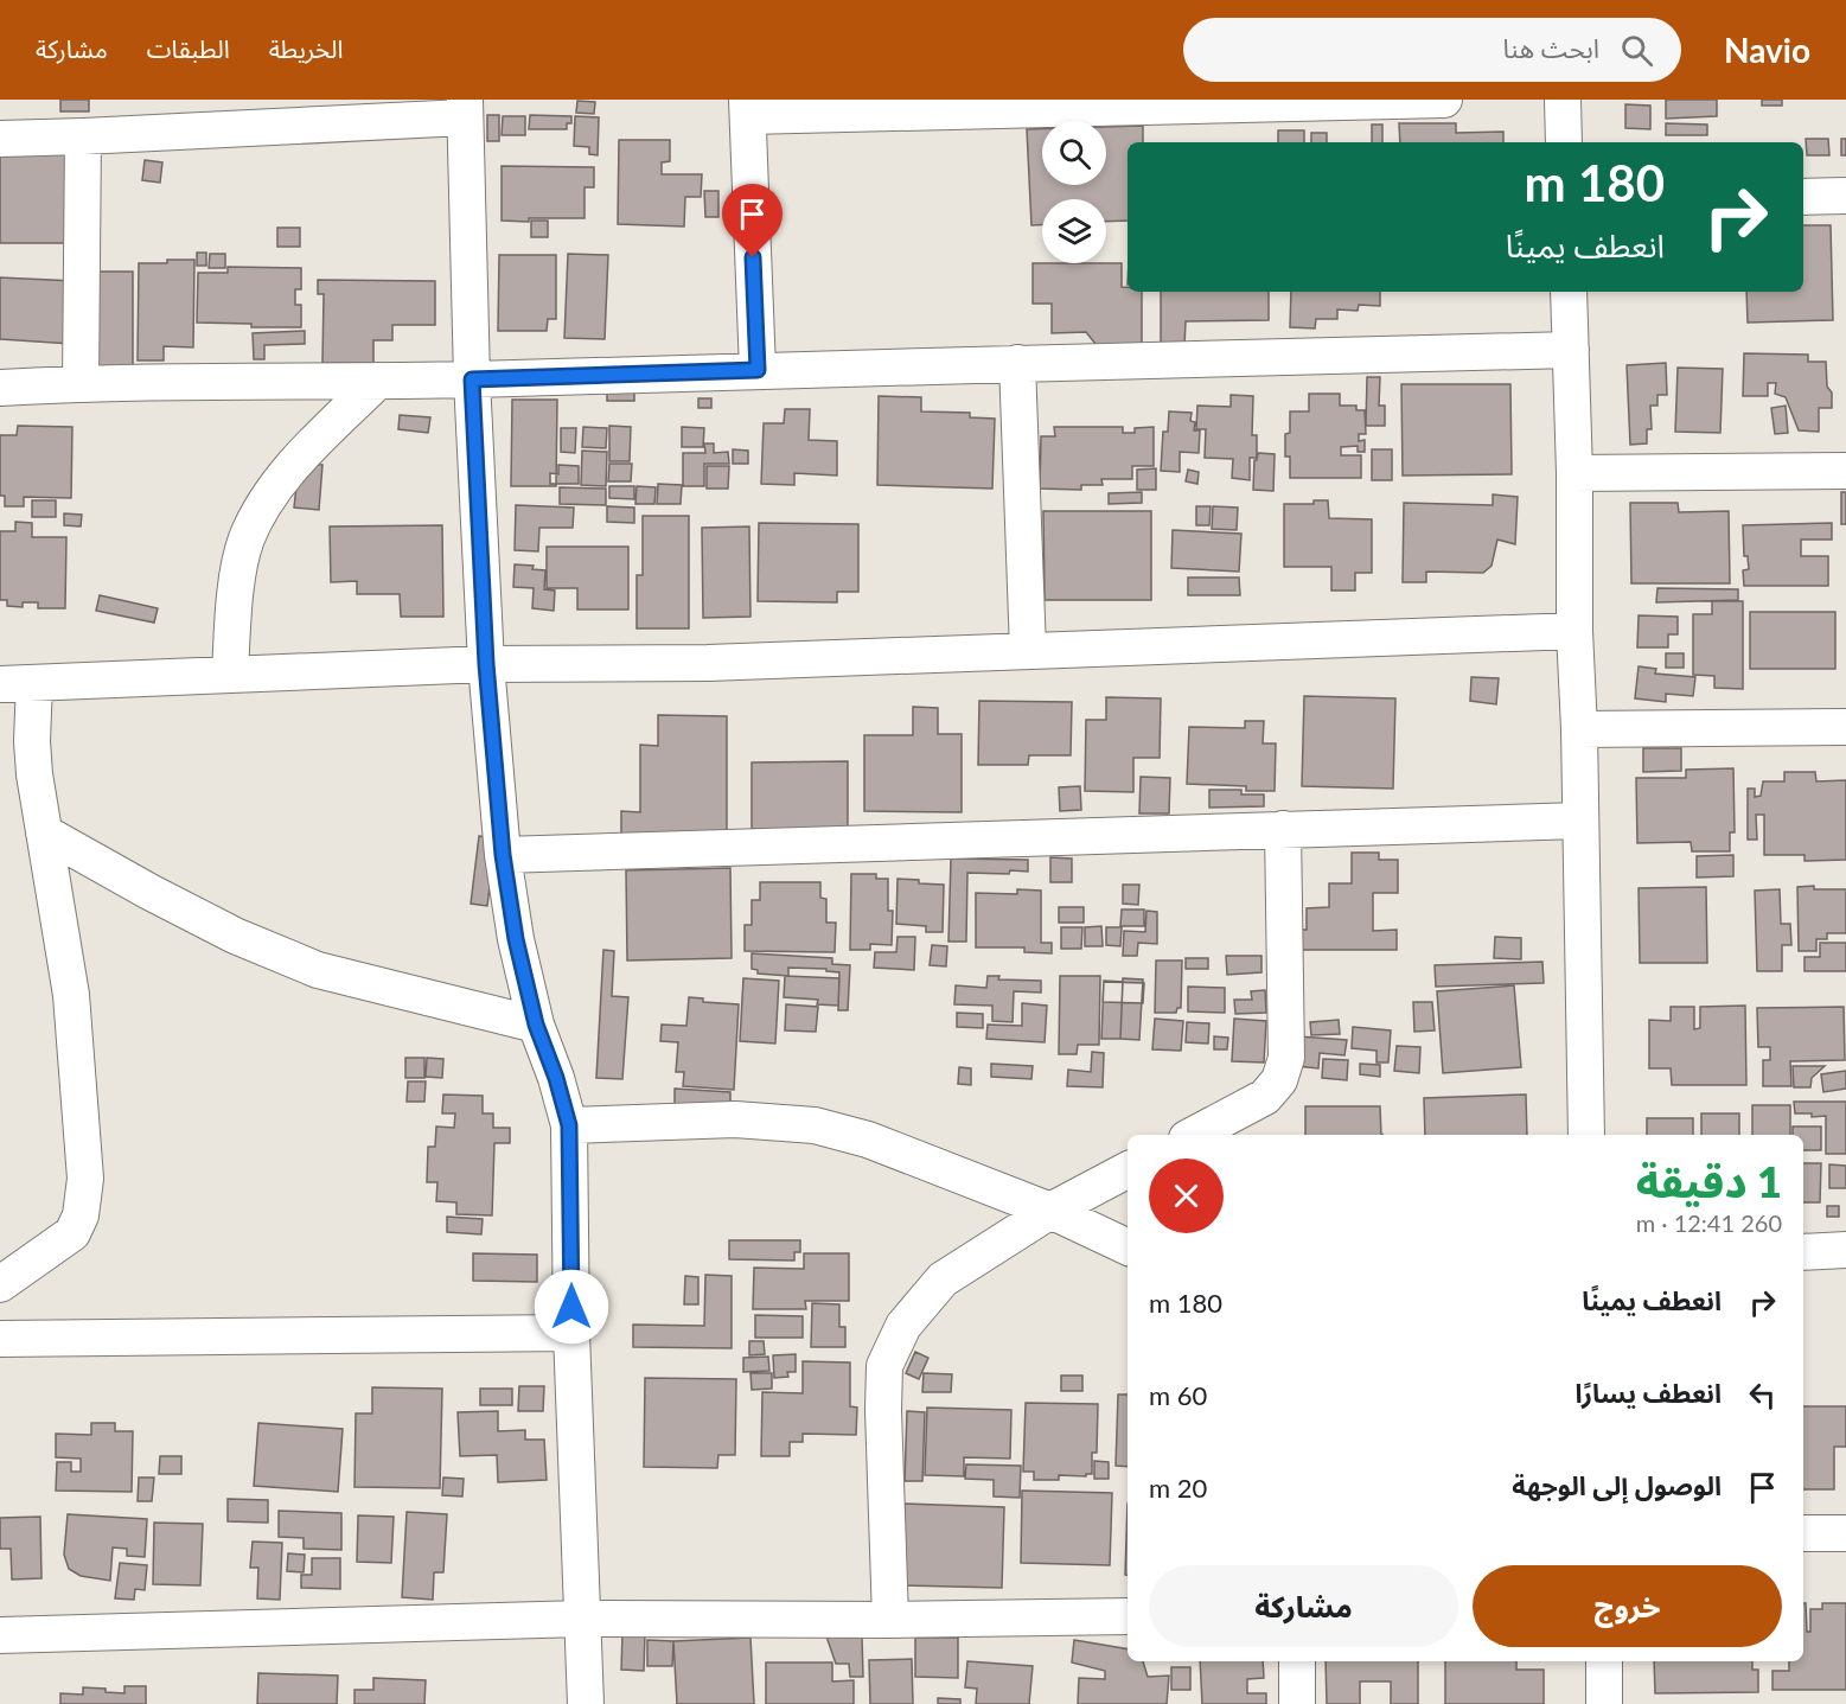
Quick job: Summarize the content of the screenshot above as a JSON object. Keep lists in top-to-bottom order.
{
  "page": {
    "header": "Navio",
    "search": "ابحث هنا",
    "nav": ["الخريطة", "الطبقات", "مشاركة"],
    "turn": ["180 m", "انعطف يمينًا"],
    "heading": ["1 دقيقة", "260 m · 12:41"],
    "list": [
      {
        "name": "انعطف يمينًا",
        "value": "180 m"
      },
      {
        "name": "انعطف يسارًا",
        "value": "60 m"
      },
      {
        "name": "الوصول إلى الوجهة",
        "value": "20 m"
      }
    ],
    "buttons": ["خروج", "مشاركة"]
  }
}
